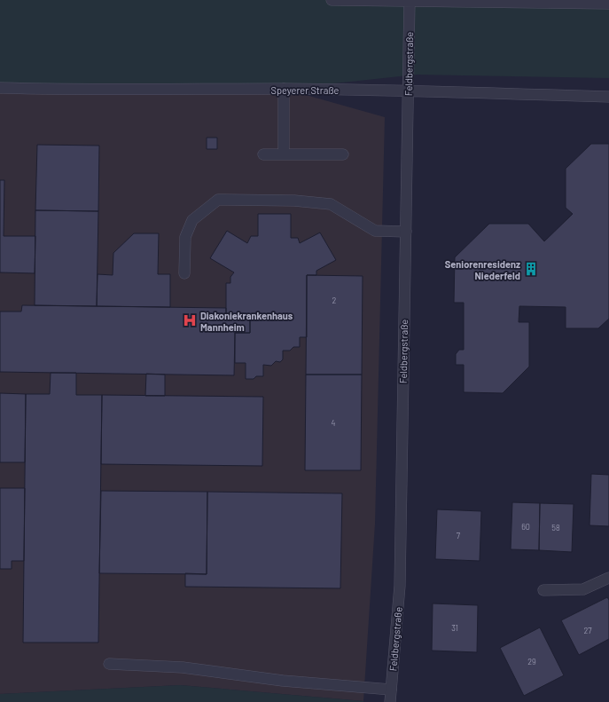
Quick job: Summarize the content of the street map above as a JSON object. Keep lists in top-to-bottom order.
{
  "streets": {
    "street": ["Feldbergstraße", "Speyerer Straße"]
  },
  "crossings": [
    ["Feldbergstraße", "Speyerer Straße"]
  ],
  "places": {
    "building": ["Seniorenresidenz Niederfeld"],
    "hospital": ["Diakoniekrankenhaus Mannheim"]
  },
  "house_numbers": [
    "2",
    "4",
    "60",
    "58",
    "7",
    "31",
    "27",
    "29"
  ]
}
